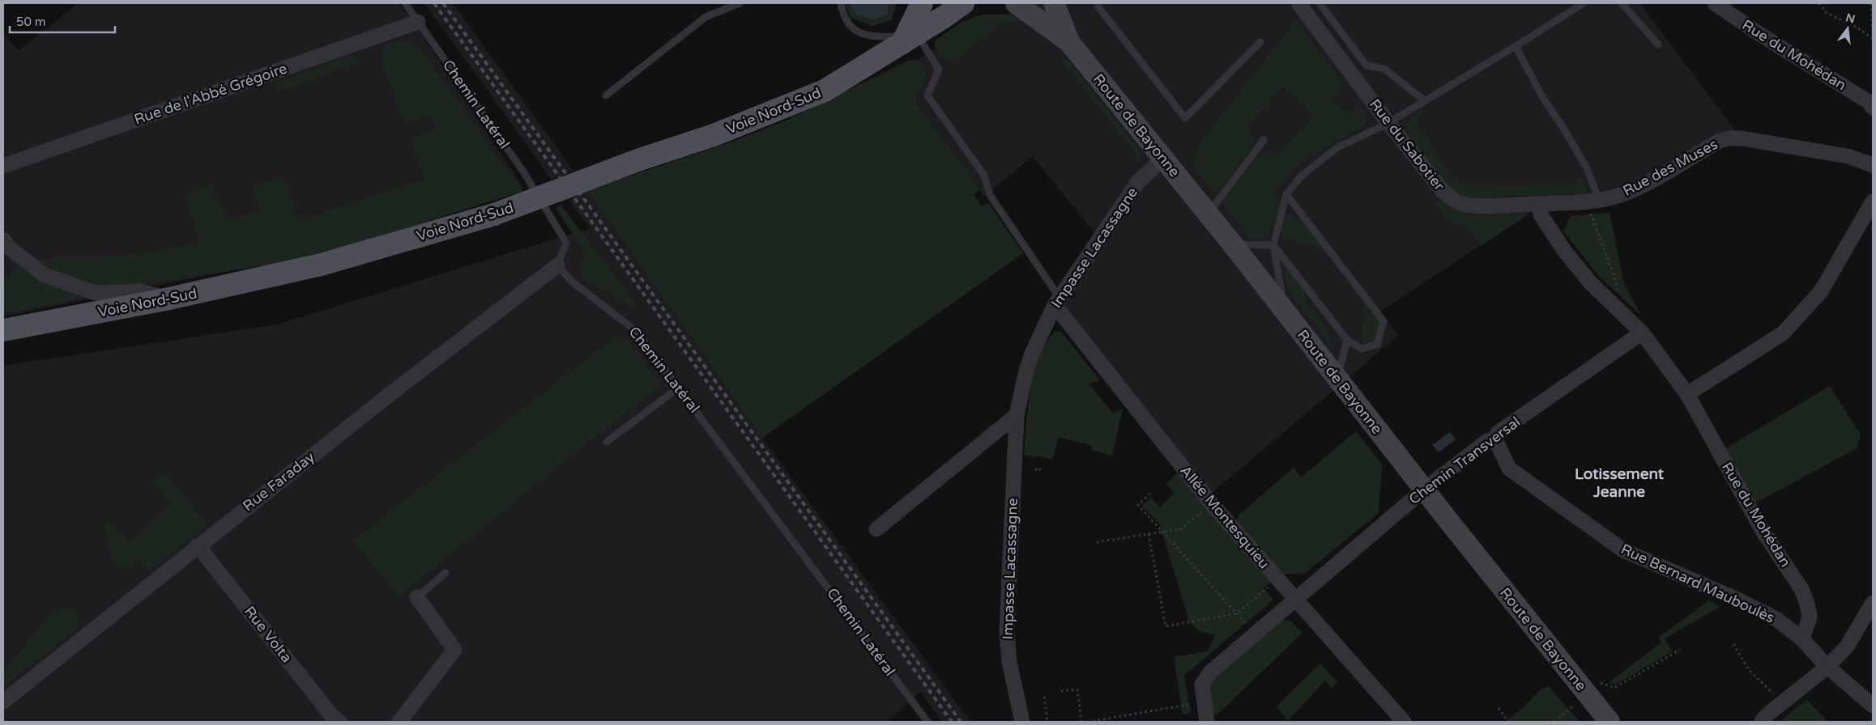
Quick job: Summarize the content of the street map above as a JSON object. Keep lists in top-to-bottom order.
{
  "streets": {
    "main road": ["Voie Nord-Sud", "Route de Bayonne"],
    "street": [
      "Rue du Mohédan",
      "Rue de l'Abbé Grégoire",
      "Rue du Sabotier",
      "Rue des Muses",
      "Impasse Lacassagne",
      "Chemin Transversal",
      "Rue Faraday",
      "Allée Montesquieu",
      "Rue Bernard Mauboulès",
      "Rue Volta"
    ],
    "lane": ["Chemin Latéral"]
  },
  "crossings": [
    ["Rue du Mohédan", "Chemin Transversal"],
    ["Rue du Mohédan", "Rue Bernard Mauboulès"],
    ["Rue de l'Abbé Grégoire", "Chemin Latéral"],
    ["Chemin Latéral", "Rue Faraday"],
    ["Route de Bayonne", "Impasse Lacassagne"],
    ["Route de Bayonne", "Chemin Transversal"],
    ["Rue du Sabotier", "Rue des Muses"],
    ["Impasse Lacassagne", "Allée Montesquieu"],
    ["Chemin Transversal", "Allée Montesquieu"],
    ["Chemin Transversal", "Rue Bernard Mauboulès"],
    ["Rue Faraday", "Rue Volta"]
  ],
  "districts": ["Lotissement Jeanne"],
  "scale_bar": "50 m",
  "north": "top"
}
